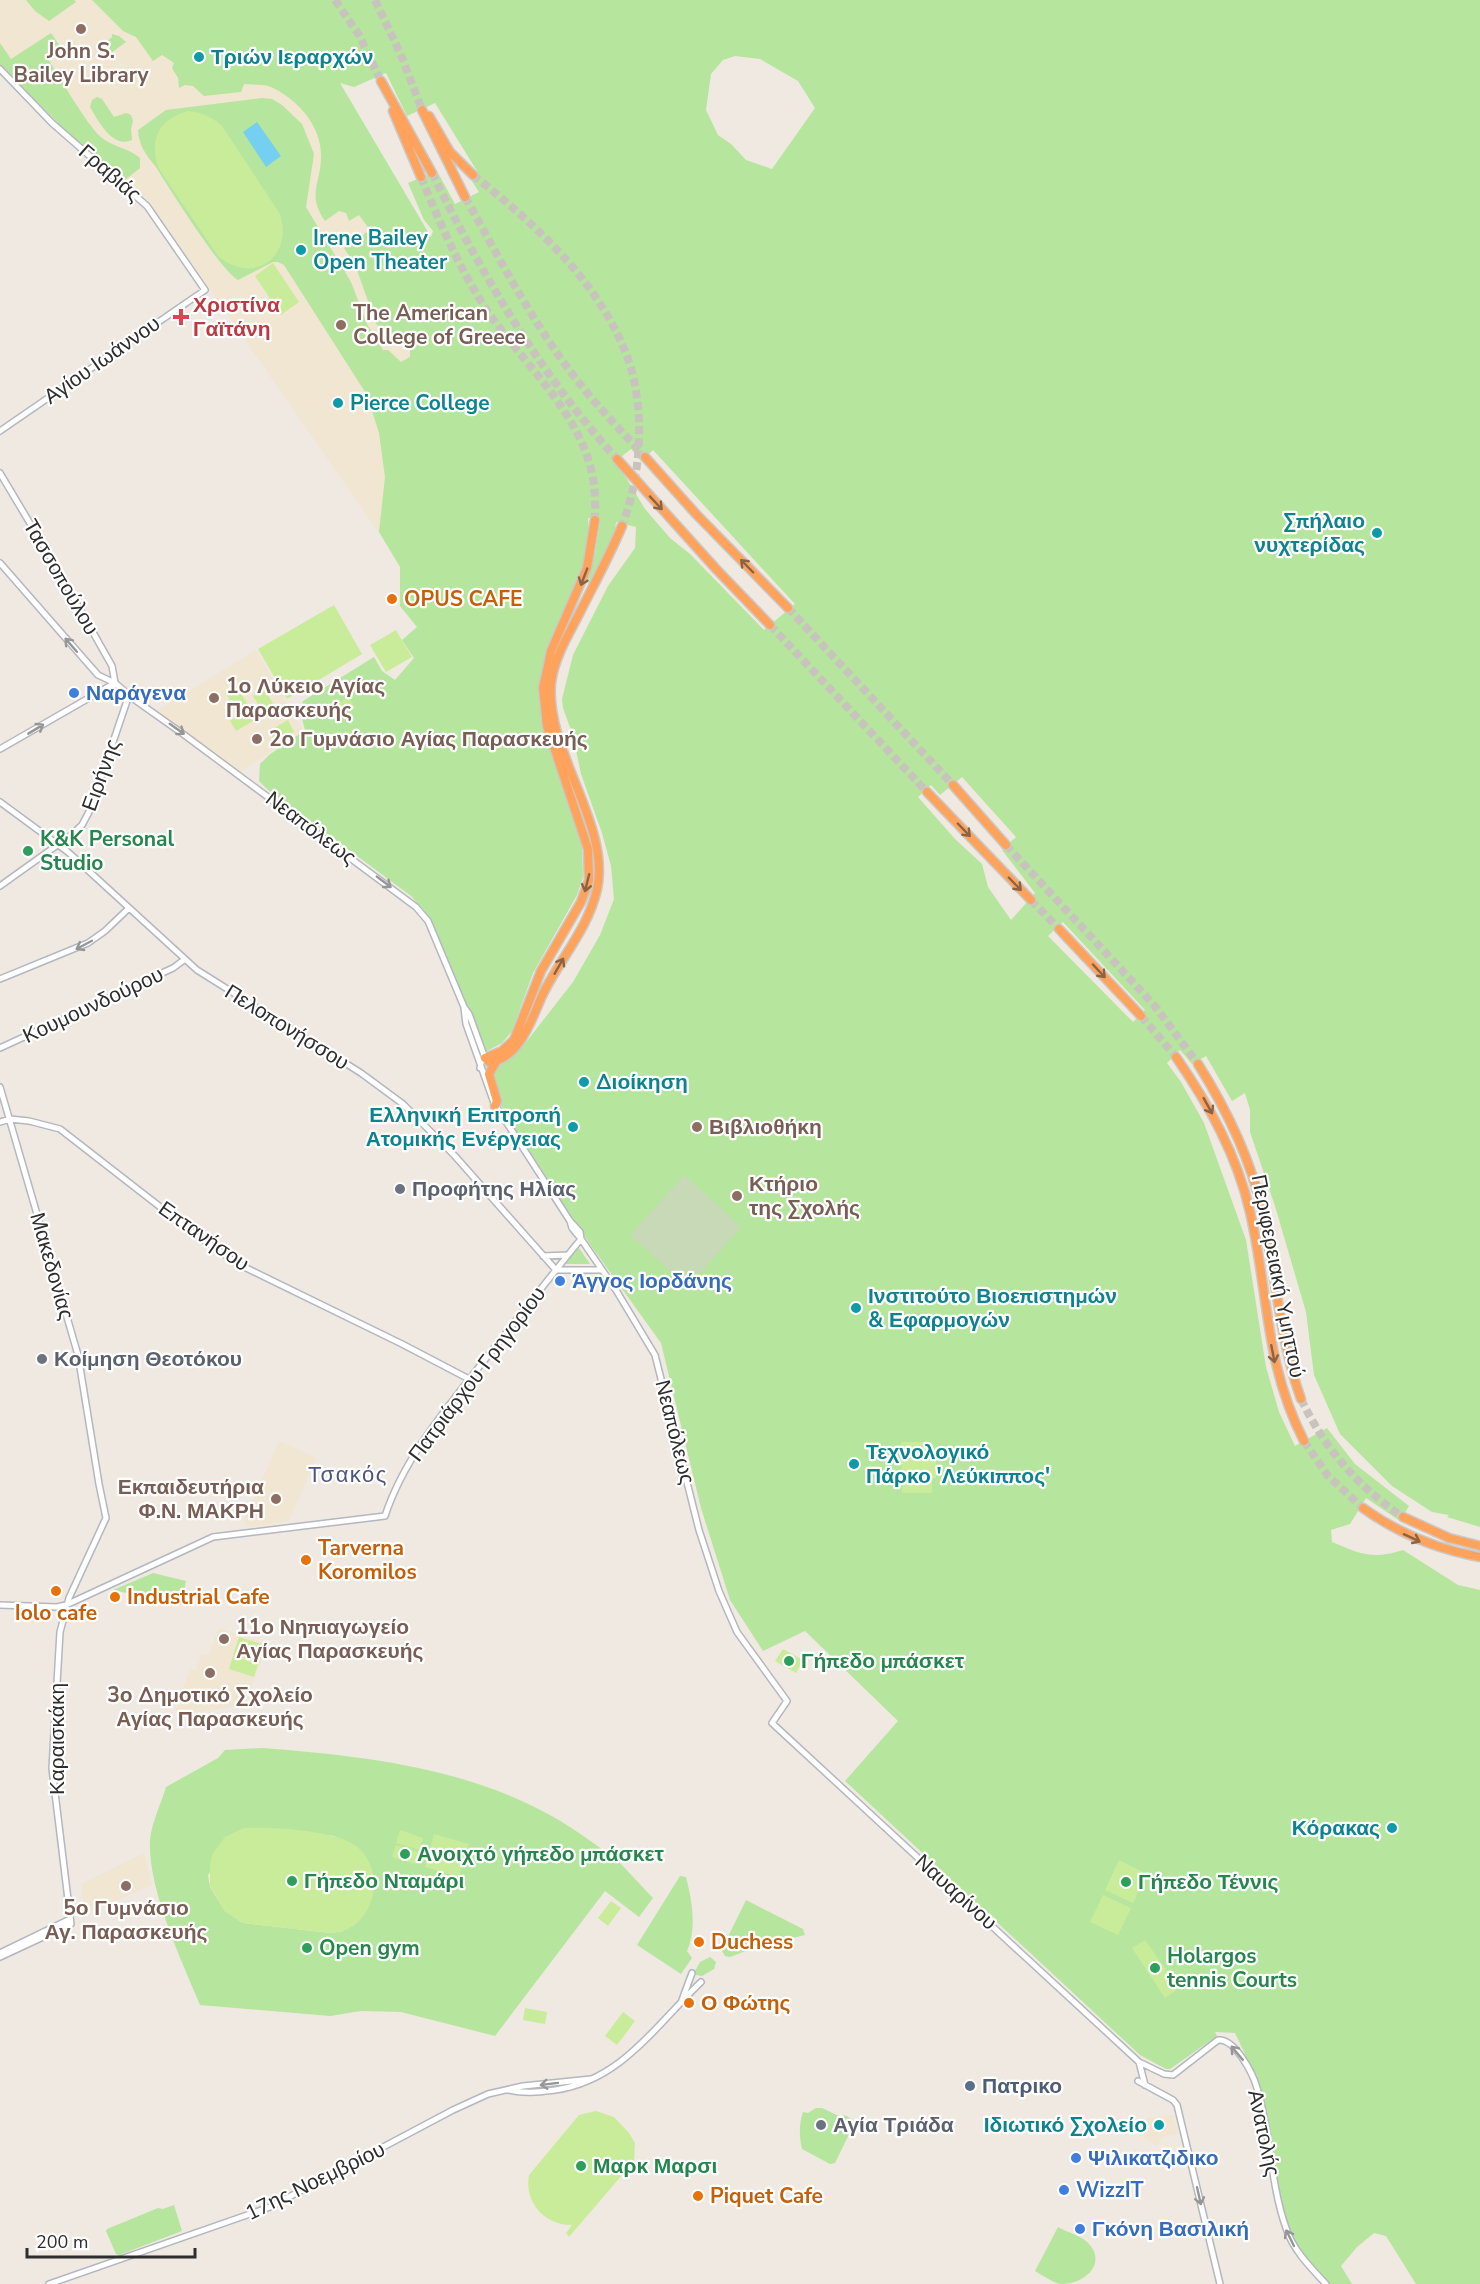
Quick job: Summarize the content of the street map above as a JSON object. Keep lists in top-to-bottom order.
{
  "streets": {
    "highway": ["Περιφερειακή Υμηττού"],
    "street": [
      "Γραβιάς",
      "Αγίου Ιωάννου",
      "Τασσοπούλου",
      "Ειρήνης",
      "Νεαπόλεως",
      "Κουμουνδούρου",
      "Πελοπονήσσου",
      "Επτανήσου",
      "Μακεδονίας",
      "Πατριάρχου Γρηγορίου",
      "Καραισκάκη",
      "Ναυαρίνου",
      "Ανατολής",
      "17ης Νοεμβρίου"
    ]
  },
  "crossings": [
    ["Γραβιάς", "Αγίου Ιωάννου"],
    ["Τασσοπούλου", "Νεαπόλεως"],
    ["Ειρήνης", "Νεαπόλεως"],
    ["Ειρήνης", "Πελοπονήσσου"],
    ["Νεαπόλεως", "Πατριάρχου Γρηγορίου"],
    ["Νεαπόλεως", "Ναυαρίνου"],
    ["Κουμουνδούρου", "Πελοπονήσσου"],
    ["Πελοπονήσσου", "Πατριάρχου Γρηγορίου"],
    ["Επτανήσου", "Μακεδονίας"],
    ["Επτανήσου", "Πατριάρχου Γρηγορίου"],
    ["Μακεδονίας", "Καραισκάκη"],
    ["Πατριάρχου Γρηγορίου", "Καραισκάκη"],
    ["Ναυαρίνου", "Ανατολής"]
  ],
  "districts": ["Τσακός"],
  "places": {
    "other": [
      "John S. Bailey Library",
      "Τριών Ιεραρχών",
      "Irene Bailey Open Theater",
      "The American College of Greece",
      "Pierce College",
      "Σπήλαιο νυχτερίδας",
      "OPUS CAFE",
      "Ναράγενα",
      "1ο Λύκειο Αγίας Παρασκευής",
      "2ο Γυμνάσιο Αγίας Παρασκευής",
      "K&K Personal Studio",
      "Διοίκηση",
      "Ελληνική Επιτροπή Ατομικής Ενέργειας",
      "Βιβλιοθήκη",
      "Προφήτης Ηλίας",
      "Κτήριο της Σχολής",
      "Άγγος Ιορδάνης",
      "Ινστιτούτο Βιοεπιστημών & Εφαρμογών",
      "Κοίμηση Θεοτόκου",
      "Τεχνολογικό Πάρκο 'Λεύκιππος'",
      "Εκπαιδευτήρια Φ.Ν. ΜΑΚΡΗ",
      "Tarverna Koromilos",
      "Iolo cafe",
      "Industrial Cafe",
      "11ο Νηπιαγωγείο Αγίας Παρασκευής",
      "Γήπεδο μπάσκετ",
      "3ο Δημοτικό Σχολείο Αγίας Παρασκευής",
      "Κόρακας",
      "Ανοιχτό γήπεδο μπάσκετ",
      "Γήπεδο Νταμάρι",
      "Γήπεδο Τέννις",
      "5ο Γυμνάσιο Αγ. Παρασκευής",
      "Duchess",
      "Open gym",
      "Holargos tennis Courts",
      "Ο Φώτης",
      "Πατρικο",
      "Αγία Τριάδα",
      "Ιδιωτικό Σχολείο",
      "Ψιλικατζιδικο",
      "Μαρκ Μαρσι",
      "WizzIT",
      "Piquet Cafe",
      "Γκόνη Βασιλική"
    ],
    "health": ["Χριστίνα Γαϊτάνη"]
  },
  "scale_bar": "200 m"
}
